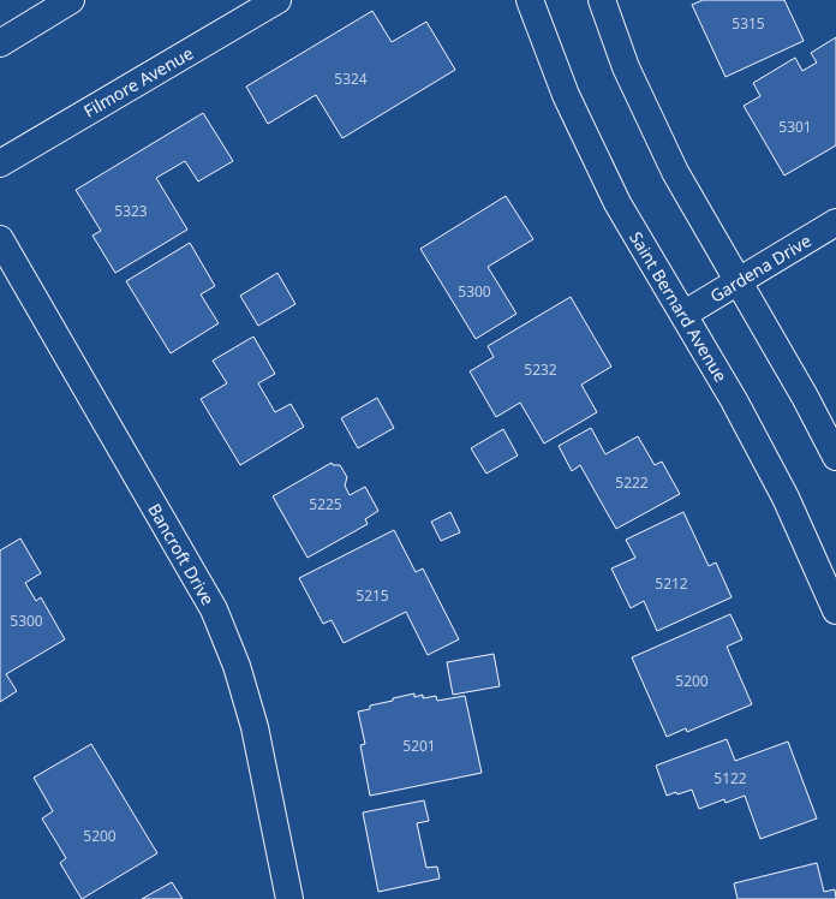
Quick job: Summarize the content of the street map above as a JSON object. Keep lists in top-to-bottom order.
{
  "streets": {
    "street": [
      "Filmore Avenue",
      "Gardena Drive",
      "Saint Bernard Avenue",
      "Bancroft Drive"
    ]
  },
  "crossings": [
    ["Gardena Drive", "Saint Bernard Avenue"]
  ],
  "house_numbers": [
    "5315",
    "5324",
    "5301",
    "5323",
    "5300",
    "5232",
    "5222",
    "5225",
    "5212",
    "5215",
    "5300",
    "5200",
    "5201",
    "5122",
    "5200"
  ]
}
